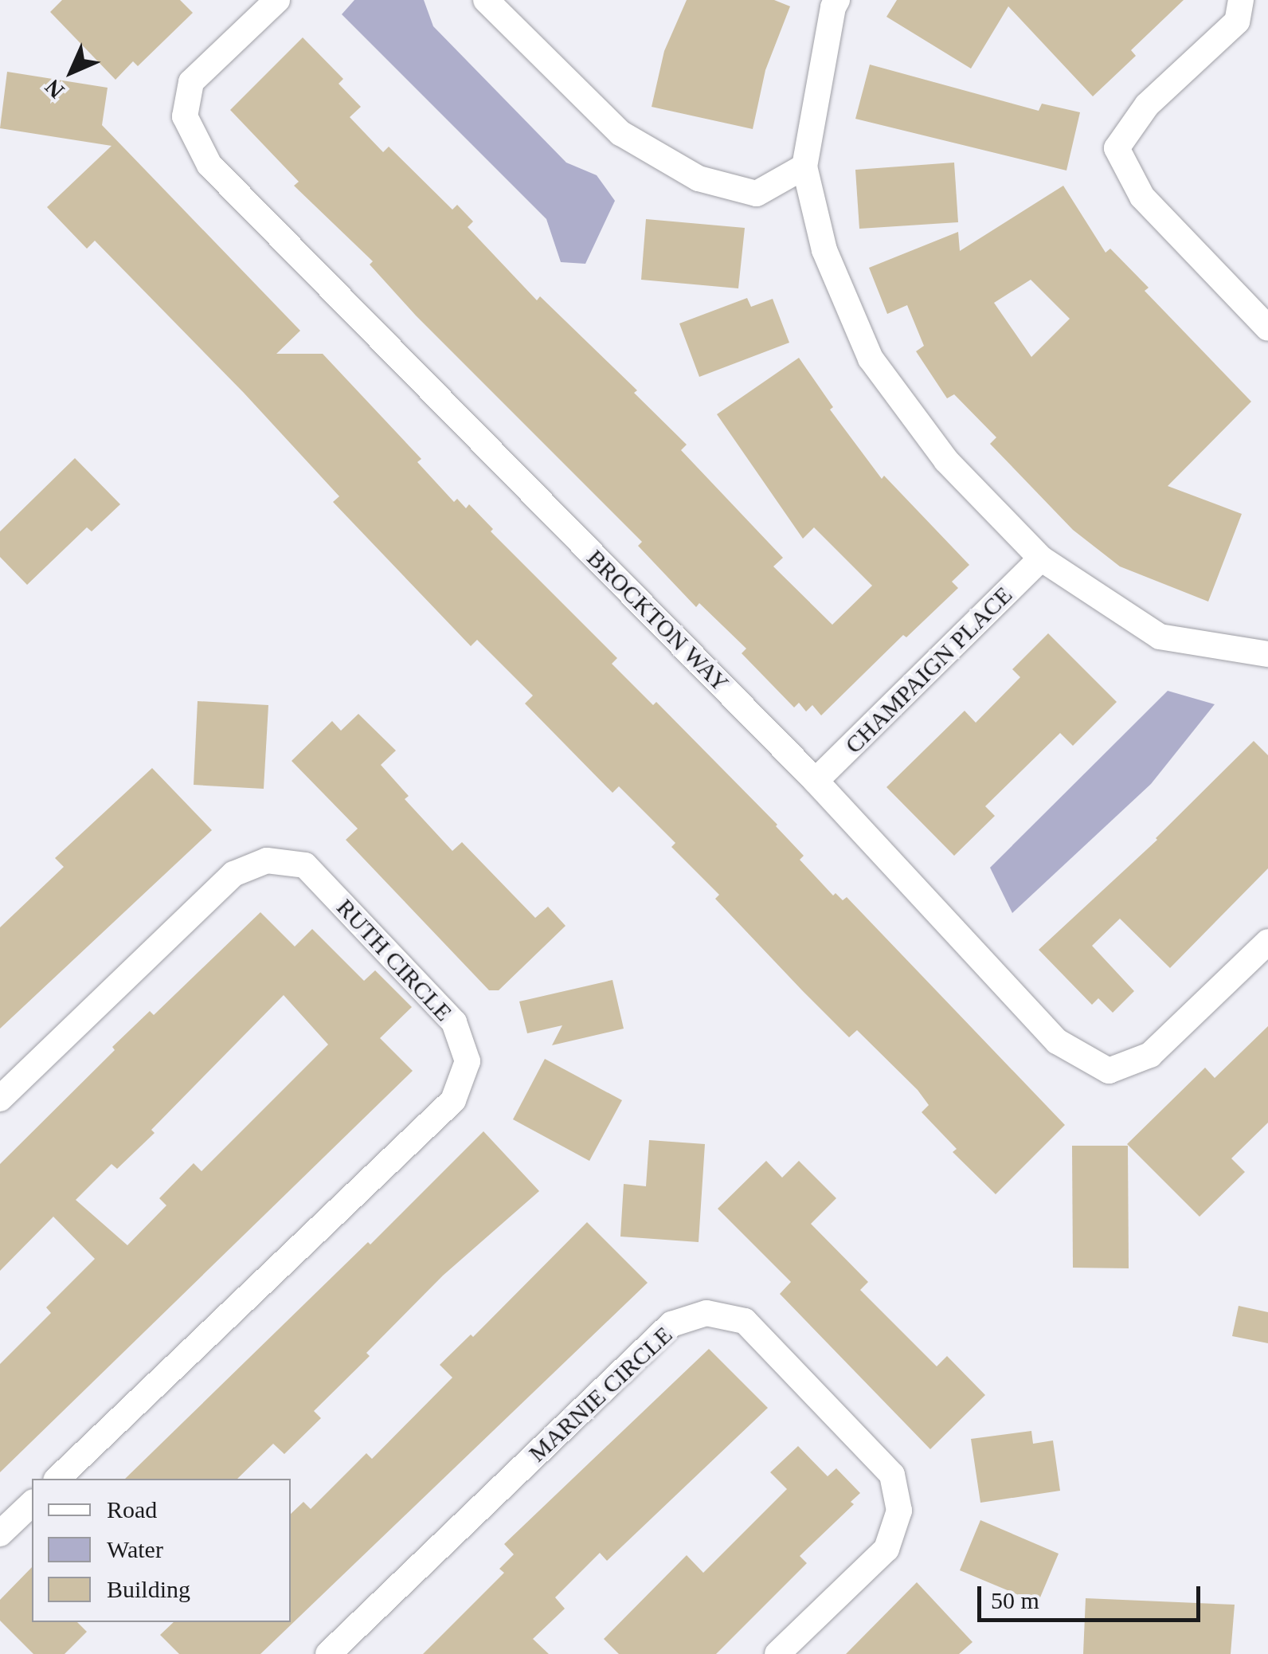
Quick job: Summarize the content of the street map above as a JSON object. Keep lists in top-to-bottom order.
{
  "streets": {
    "street": [
      "BROCKTON WAY",
      "CHAMPAIGN PLACE",
      "RUTH CIRCLE",
      "MARNIE CIRCLE"
    ]
  },
  "crossings": [
    ["BROCKTON WAY", "CHAMPAIGN PLACE"]
  ],
  "legend": ["Road", "Water", "Building"],
  "scale_bar": "50 m",
  "north": "bottom left"
}
